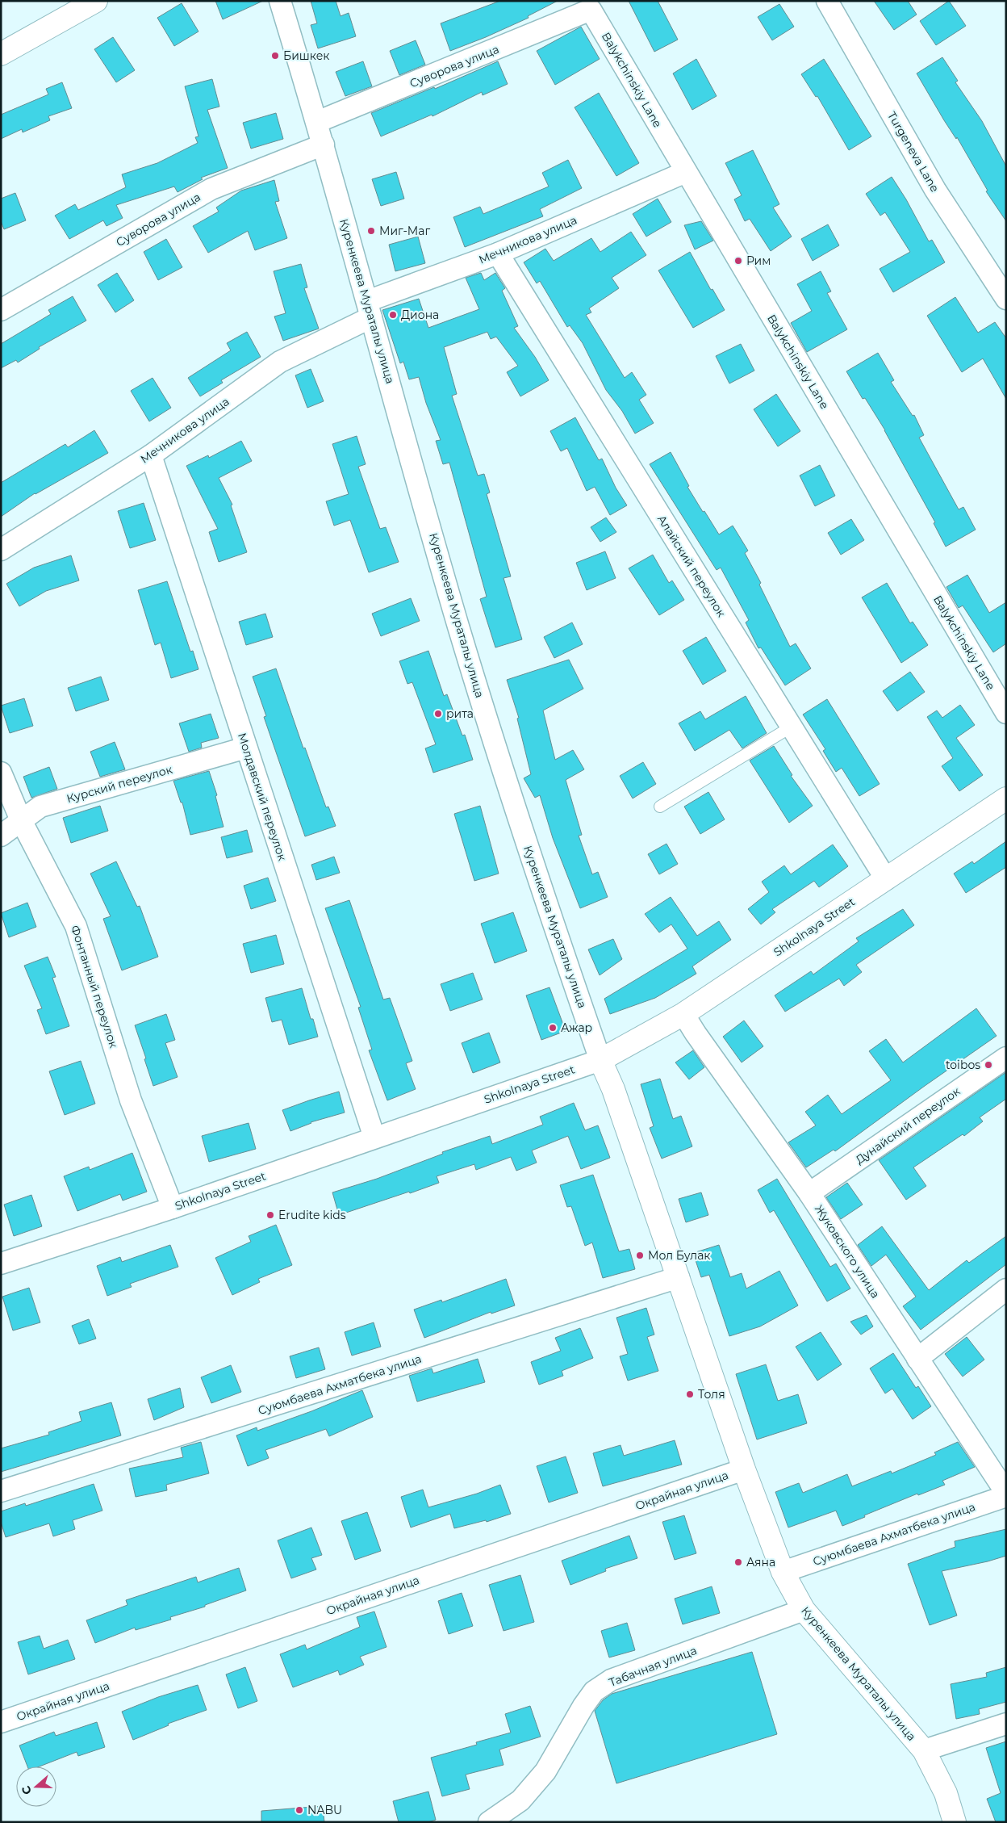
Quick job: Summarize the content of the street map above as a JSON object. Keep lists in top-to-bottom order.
{
  "streets": {
    "street": [
      "Суворова улица",
      "Balykchinskiy Lane",
      "Turgeneva Lane",
      "Мечникова улица",
      "Куренкеева Мураталы улица",
      "Алайский переулок",
      "Курский переулок",
      "Молдавский переулок",
      "Shkolnaya Street",
      "Фонтанный переулок",
      "Дунайский переулок",
      "Жуковского улица",
      "Суюмбаева Ахматбека улица",
      "Окрайная улица",
      "Табачная улица"
    ]
  },
  "crossings": [
    ["Суворова улица", "Balykchinskiy Lane"],
    ["Суворова улица", "Куренкеева Мураталы улица"],
    ["Balykchinskiy Lane", "Мечникова улица"],
    ["Мечникова улица", "Куренкеева Мураталы улица"],
    ["Мечникова улица", "Алайский переулок"],
    ["Мечникова улица", "Молдавский переулок"],
    ["Куренкеева Мураталы улица", "Shkolnaya Street"],
    ["Куренкеева Мураталы улица", "Суюмбаева Ахматбека улица"],
    ["Куренкеева Мураталы улица", "Окрайная улица"],
    ["Куренкеева Мураталы улица", "Табачная улица"],
    ["Алайский переулок", "Shkolnaya Street"],
    ["Курский переулок", "Молдавский переулок"],
    ["Курский переулок", "Фонтанный переулок"],
    ["Молдавский переулок", "Shkolnaya Street"],
    ["Shkolnaya Street", "Фонтанный переулок"],
    ["Shkolnaya Street", "Жуковского улица"],
    ["Дунайский переулок", "Жуковского улица"]
  ],
  "places": [
    "Бишкек",
    "Миг-Маг",
    "Рим",
    "Диона",
    "рита",
    "Ажар",
    "toibos",
    "Erudite kids",
    "Мол Булак",
    "Толя",
    "Аяна",
    "NABU"
  ],
  "north": "left"
}
